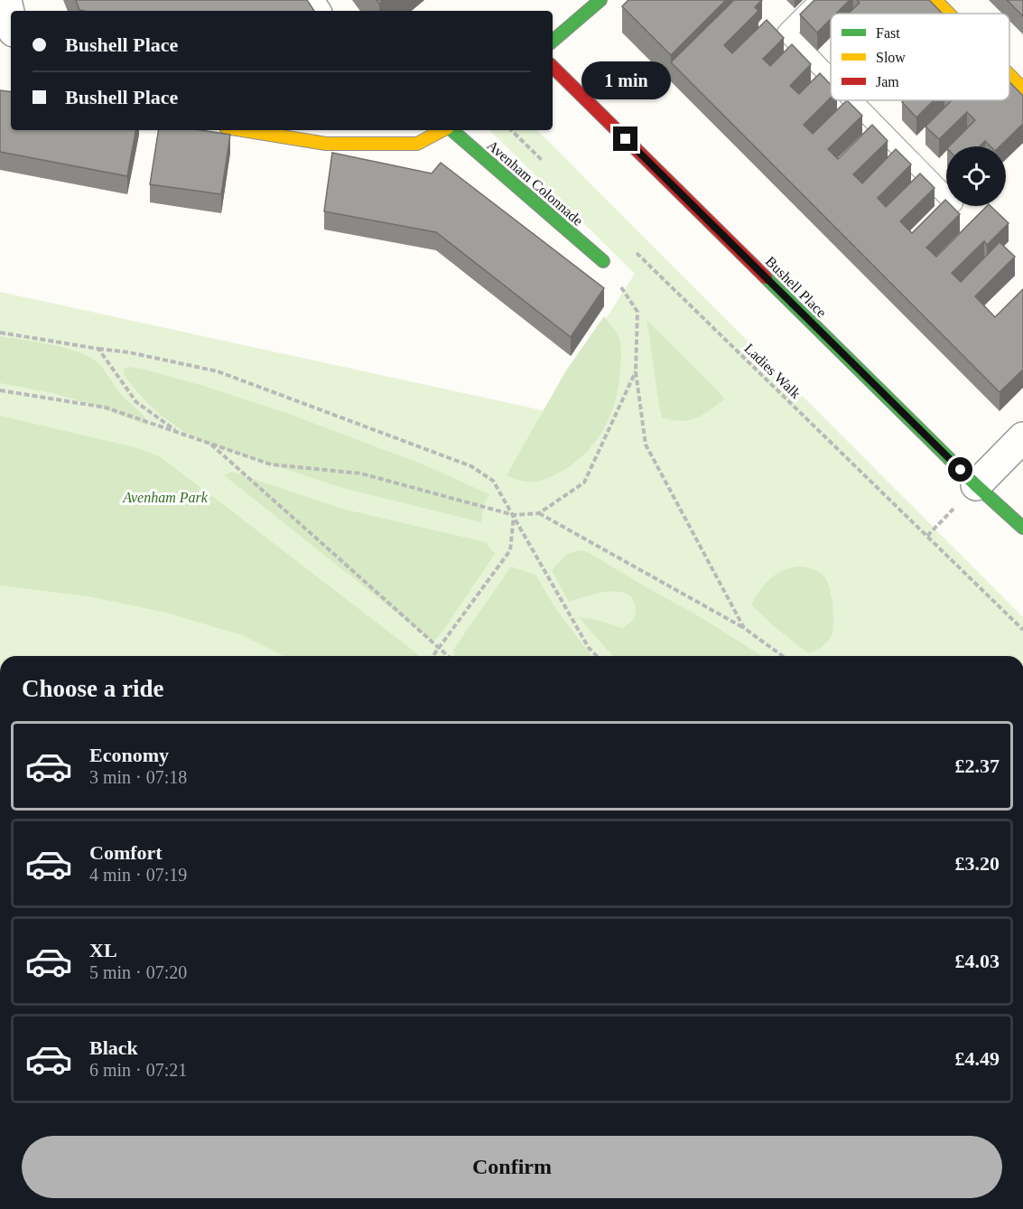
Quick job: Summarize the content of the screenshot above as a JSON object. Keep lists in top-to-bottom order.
{
  "streets": {
    "street": ["Avenham Colonnade", "Bushell Place"],
    "path": ["Ladies Walk"]
  },
  "parks": ["Avenham Park"],
  "legend": ["Fast", "Slow", "Jam"],
  "page": {
    "banner": ["Bushell Place", "Bushell Place"],
    "bubble": "1 min",
    "heading": "Choose a ride",
    "list": [
      {
        "name": "Economy",
        "note": "3 min · 07:18",
        "value": "£2.37"
      },
      {
        "name": "Comfort",
        "note": "4 min · 07:19",
        "value": "£3.20"
      },
      {
        "name": "XL",
        "note": "5 min · 07:20",
        "value": "£4.03"
      },
      {
        "name": "Black",
        "note": "6 min · 07:21",
        "value": "£4.49"
      }
    ],
    "buttons": "Confirm"
  }
}
